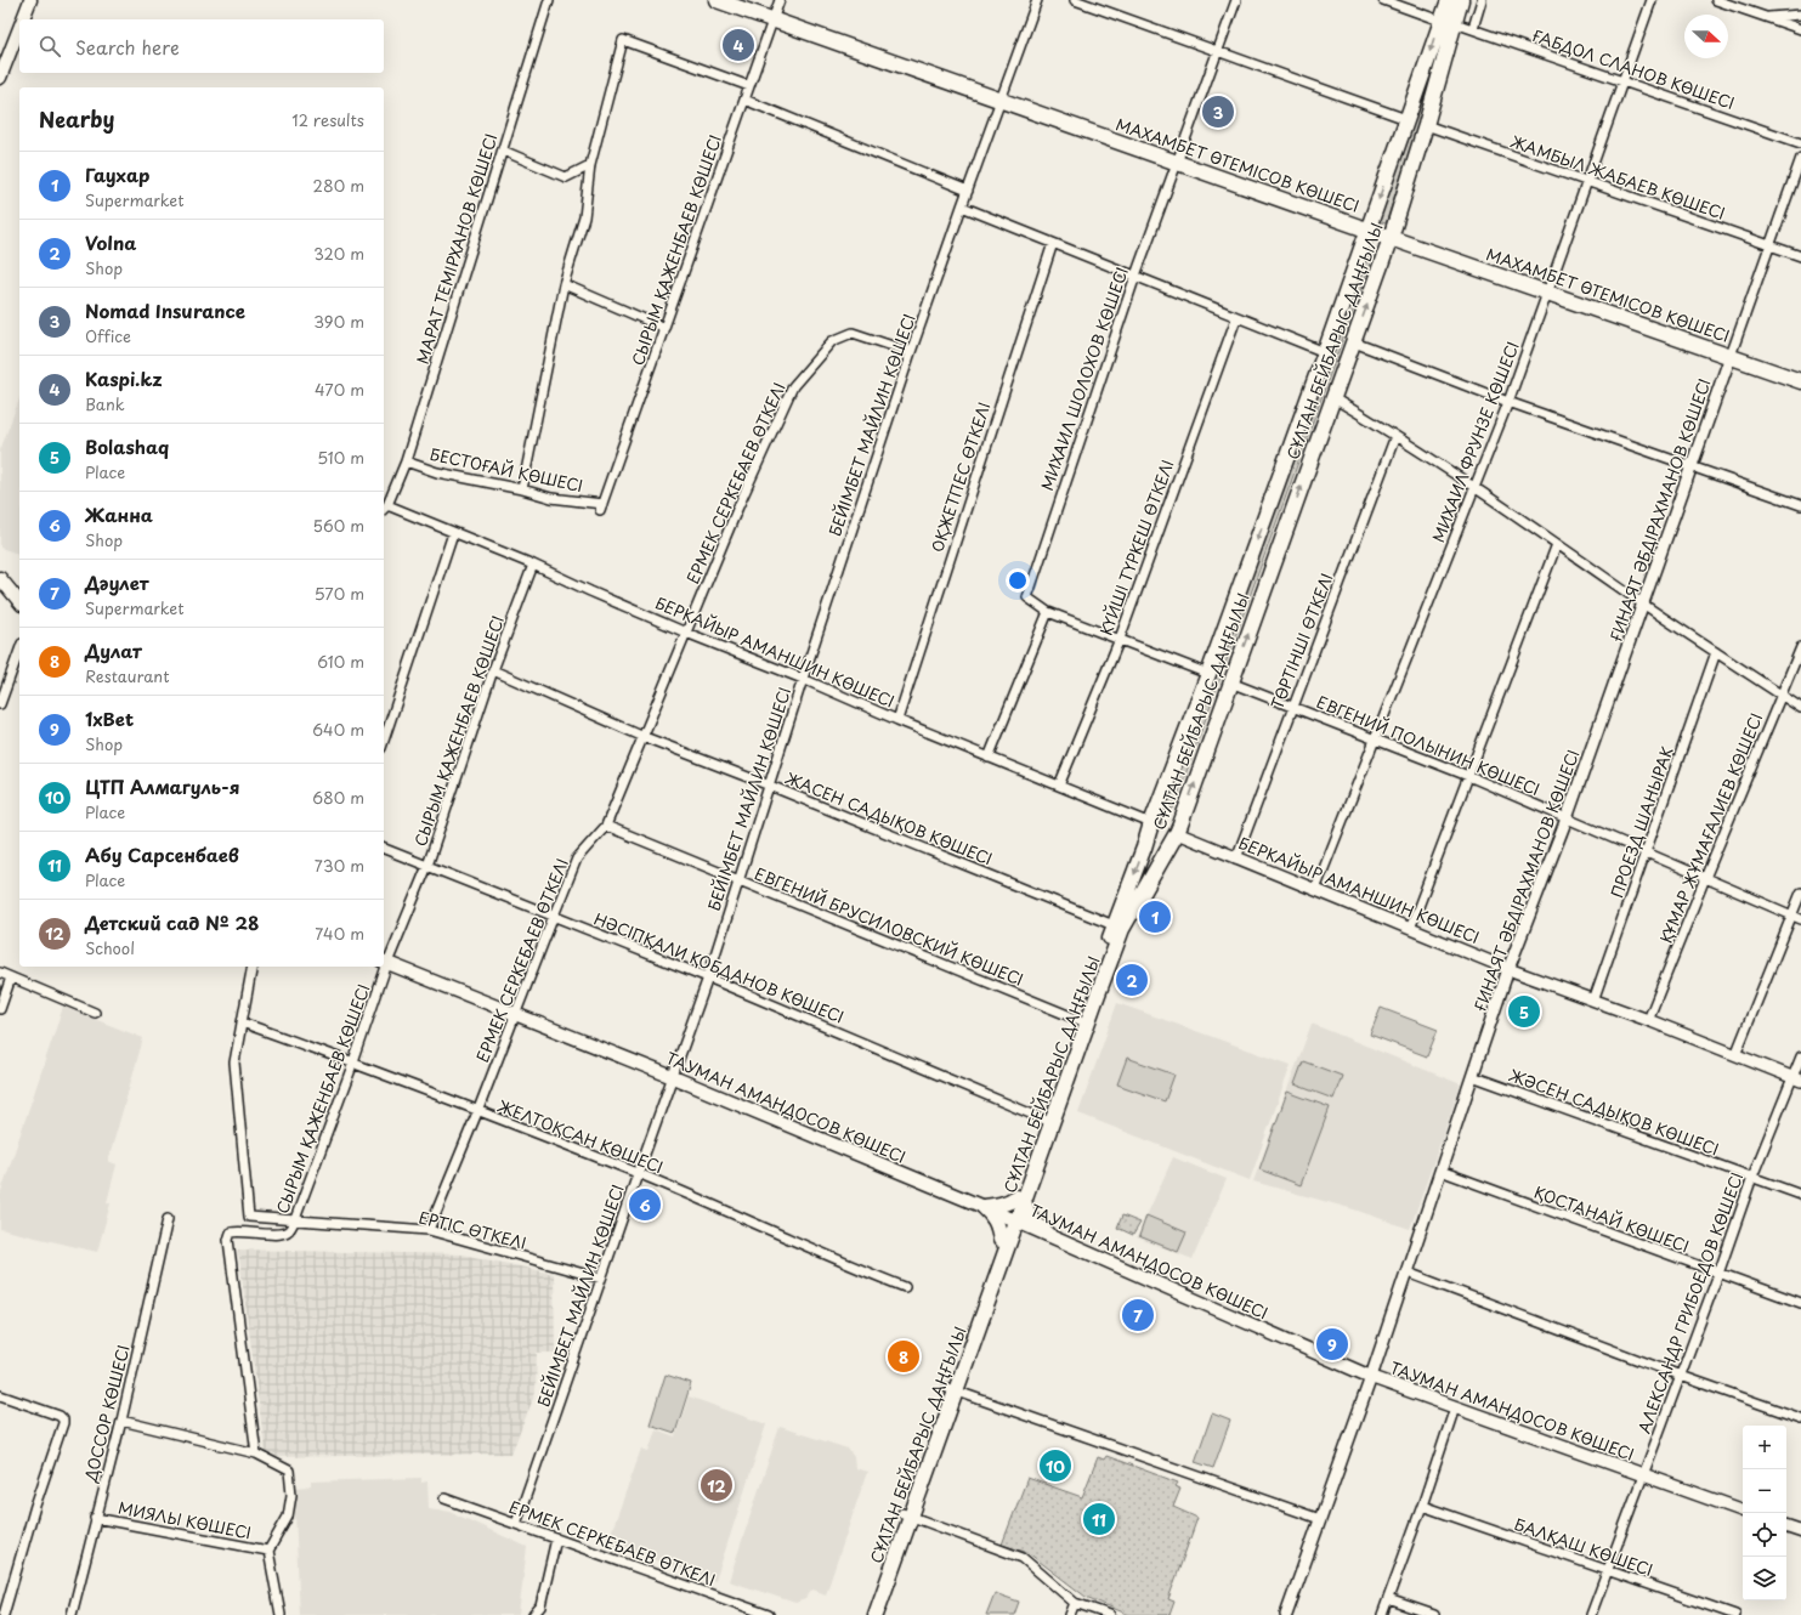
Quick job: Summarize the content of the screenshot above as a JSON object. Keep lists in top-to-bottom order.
{
  "streets": {
    "main road": ["МАХАМБЕТ ӨТЕМІСОВ КӨШЕСІ", "СҰЛТАН БЕЙБАРЫС ДАҢҒЫЛЫ", "ТАУМАН АМАНДОСОВ КӨШЕСІ"],
    "street": [
      "ҒАБДОЛ СЛАНОВ КӨШЕСІ",
      "ЖАМБЫЛ ЖАБАЕВ КӨШЕСІ",
      "МАРАТ ТЕМІРХАНОВ КӨШЕСІ",
      "СЫРЫМ ҚАЖЕНБАЕВ КӨШЕСІ",
      "МИХАИЛ ШОЛОХОВ КӨШЕСІ",
      "БЕЙІМБЕТ МАЙЛИН КӨШЕСІ",
      "МИХАИЛ ФРУНЗЕ КӨШЕСІ",
      "БЕСТОҒАЙ КӨШЕСІ",
      "ОҚЖЕТПЕС ӨТКЕЛІ",
      "ЕРМЕК СЕРКЕБАЕВ ӨТКЕЛІ",
      "ҒИНАЯТ ӘБДІРАХМАНОВ КӨШЕСІ",
      "КҮЙШІ ТҮРКЕШ ӨТКЕЛІ",
      "ТӨРТІНШІ ӨТКЕЛІ",
      "БЕРКАЙЫР АМАНШИН КӨШЕСІ",
      "ЕВГЕНИЙ ПОЛЫНИН КӨШЕСІ",
      "ЖАСЕН САДЫҚОВ КӨШЕСІ",
      "ПРОЕЗД ШАНЫРАК",
      "ҚҰМАР ЖҰМАҒАЛИЕВ КӨШЕСІ",
      "ЕВГЕНИЙ БРУСИЛОВСКИЙ КӨШЕСІ",
      "НӘСІПҚАЛИ ҚОБДАНОВ КӨШЕСІ",
      "ЖӘСЕН САДЫҚОВ КӨШЕСІ",
      "ЖЕЛТОҚСАН КӨШЕСІ",
      "ҚОСТАНАЙ КӨШЕСІ",
      "ЕРТІС ӨТКЕЛІ",
      "АЛЕКСАНДР ГРИБОЕДОВ КӨШЕСІ",
      "ДОССОР КӨШЕСІ",
      "МИЯЛЫ КӨШЕСІ",
      "БАЛҚАШ КӨШЕСІ"
    ]
  },
  "crossings": [
    ["ҒАБДОЛ СЛАНОВ КӨШЕСІ", "СҰЛТАН БЕЙБАРЫС ДАҢҒЫЛЫ"],
    ["ҒАБДОЛ СЛАНОВ КӨШЕСІ", "МИХАИЛ ФРУНЗЕ КӨШЕСІ"],
    ["МАХАМБЕТ ӨТЕМІСОВ КӨШЕСІ", "СЫРЫМ ҚАЖЕНБАЕВ КӨШЕСІ"],
    ["МАХАМБЕТ ӨТЕМІСОВ КӨШЕСІ", "СҰЛТАН БЕЙБАРЫС ДАҢҒЫЛЫ"],
    ["МАХАМБЕТ ӨТЕМІСОВ КӨШЕСІ", "МИХАИЛ ШОЛОХОВ КӨШЕСІ"],
    ["МАХАМБЕТ ӨТЕМІСОВ КӨШЕСІ", "БЕЙІМБЕТ МАЙЛИН КӨШЕСІ"],
    ["МАХАМБЕТ ӨТЕМІСОВ КӨШЕСІ", "МИХАИЛ ФРУНЗЕ КӨШЕСІ"],
    ["МАХАМБЕТ ӨТЕМІСОВ КӨШЕСІ", "ҒИНАЯТ ӘБДІРАХМАНОВ КӨШЕСІ"],
    ["ЖАМБЫЛ ЖАБАЕВ КӨШЕСІ", "СҰЛТАН БЕЙБАРЫС ДАҢҒЫЛЫ"],
    ["ЖАМБЫЛ ЖАБАЕВ КӨШЕСІ", "МИХАИЛ ФРУНЗЕ КӨШЕСІ"],
    ["ЖАМБЫЛ ЖАБАЕВ КӨШЕСІ", "ҒИНАЯТ ӘБДІРАХМАНОВ КӨШЕСІ"],
    ["МАРАТ ТЕМІРХАНОВ КӨШЕСІ", "БЕСТОҒАЙ КӨШЕСІ"],
    ["МАРАТ ТЕМІРХАНОВ КӨШЕСІ", "БЕРКАЙЫР АМАНШИН КӨШЕСІ"],
    ["СЫРЫМ ҚАЖЕНБАЕВ КӨШЕСІ", "БЕСТОҒАЙ КӨШЕСІ"],
    ["СЫРЫМ ҚАЖЕНБАЕВ КӨШЕСІ", "БЕРКАЙЫР АМАНШИН КӨШЕСІ"],
    ["СЫРЫМ ҚАЖЕНБАЕВ КӨШЕСІ", "ЖАСЕН САДЫҚОВ КӨШЕСІ"],
    ["СЫРЫМ ҚАЖЕНБАЕВ КӨШЕСІ", "НӘСІПҚАЛИ ҚОБДАНОВ КӨШЕСІ"],
    ["СЫРЫМ ҚАЖЕНБАЕВ КӨШЕСІ", "ТАУМАН АМАНДОСОВ КӨШЕСІ"],
    ["СЫРЫМ ҚАЖЕНБАЕВ КӨШЕСІ", "ЖЕЛТОҚСАН КӨШЕСІ"],
    ["СЫРЫМ ҚАЖЕНБАЕВ КӨШЕСІ", "ЕРТІС ӨТКЕЛІ"],
    ["СҰЛТАН БЕЙБАРЫС ДАҢҒЫЛЫ", "БЕРКАЙЫР АМАНШИН КӨШЕСІ"],
    ["СҰЛТАН БЕЙБАРЫС ДАҢҒЫЛЫ", "ЕВГЕНИЙ ПОЛЫНИН КӨШЕСІ"],
    ["СҰЛТАН БЕЙБАРЫС ДАҢҒЫЛЫ", "ЖАСЕН САДЫҚОВ КӨШЕСІ"],
    ["СҰЛТАН БЕЙБАРЫС ДАҢҒЫЛЫ", "ЕВГЕНИЙ БРУСИЛОВСКИЙ КӨШЕСІ"],
    ["СҰЛТАН БЕЙБАРЫС ДАҢҒЫЛЫ", "НӘСІПҚАЛИ ҚОБДАНОВ КӨШЕСІ"],
    ["СҰЛТАН БЕЙБАРЫС ДАҢҒЫЛЫ", "ТАУМАН АМАНДОСОВ КӨШЕСІ"],
    ["БЕЙІМБЕТ МАЙЛИН КӨШЕСІ", "ЕРМЕК СЕРКЕБАЕВ ӨТКЕЛІ"],
    ["БЕЙІМБЕТ МАЙЛИН КӨШЕСІ", "БЕРКАЙЫР АМАНШИН КӨШЕСІ"],
    ["БЕЙІМБЕТ МАЙЛИН КӨШЕСІ", "ЖАСЕН САДЫҚОВ КӨШЕСІ"],
    ["БЕЙІМБЕТ МАЙЛИН КӨШЕСІ", "ЕВГЕНИЙ БРУСИЛОВСКИЙ КӨШЕСІ"],
    ["БЕЙІМБЕТ МАЙЛИН КӨШЕСІ", "НӘСІПҚАЛИ ҚОБДАНОВ КӨШЕСІ"],
    ["БЕЙІМБЕТ МАЙЛИН КӨШЕСІ", "ТАУМАН АМАНДОСОВ КӨШЕСІ"],
    ["БЕЙІМБЕТ МАЙЛИН КӨШЕСІ", "ЖЕЛТОҚСАН КӨШЕСІ"],
    ["БЕЙІМБЕТ МАЙЛИН КӨШЕСІ", "ЕРТІС ӨТКЕЛІ"],
    ["МИХАИЛ ФРУНЗЕ КӨШЕСІ", "БЕРКАЙЫР АМАНШИН КӨШЕСІ"],
    ["МИХАИЛ ФРУНЗЕ КӨШЕСІ", "ЕВГЕНИЙ ПОЛЫНИН КӨШЕСІ"],
    ["ОҚЖЕТПЕС ӨТКЕЛІ", "БЕРКАЙЫР АМАНШИН КӨШЕСІ"],
    ["ЕРМЕК СЕРКЕБАЕВ ӨТКЕЛІ", "БЕРКАЙЫР АМАНШИН КӨШЕСІ"],
    ["ЕРМЕК СЕРКЕБАЕВ ӨТКЕЛІ", "ЖАСЕН САДЫҚОВ КӨШЕСІ"],
    ["ЕРМЕК СЕРКЕБАЕВ ӨТКЕЛІ", "ЕВГЕНИЙ БРУСИЛОВСКИЙ КӨШЕСІ"],
    ["ЕРМЕК СЕРКЕБАЕВ ӨТКЕЛІ", "НӘСІПҚАЛИ ҚОБДАНОВ КӨШЕСІ"],
    ["ЕРМЕК СЕРКЕБАЕВ ӨТКЕЛІ", "ТАУМАН АМАНДОСОВ КӨШЕСІ"],
    ["ЕРМЕК СЕРКЕБАЕВ ӨТКЕЛІ", "ЖЕЛТОҚСАН КӨШЕСІ"],
    ["ЕРМЕК СЕРКЕБАЕВ ӨТКЕЛІ", "ЕРТІС ӨТКЕЛІ"],
    ["ҒИНАЯТ ӘБДІРАХМАНОВ КӨШЕСІ", "БЕРКАЙЫР АМАНШИН КӨШЕСІ"],
    ["ҒИНАЯТ ӘБДІРАХМАНОВ КӨШЕСІ", "ЕВГЕНИЙ ПОЛЫНИН КӨШЕСІ"],
    ["ҒИНАЯТ ӘБДІРАХМАНОВ КӨШЕСІ", "ТАУМАН АМАНДОСОВ КӨШЕСІ"],
    ["ҒИНАЯТ ӘБДІРАХМАНОВ КӨШЕСІ", "ЖӘСЕН САДЫҚОВ КӨШЕСІ"],
    ["ҒИНАЯТ ӘБДІРАХМАНОВ КӨШЕСІ", "ҚОСТАНАЙ КӨШЕСІ"],
    ["КҮЙШІ ТҮРКЕШ ӨТКЕЛІ", "БЕРКАЙЫР АМАНШИН КӨШЕСІ"],
    ["ТӨРТІНШІ ӨТКЕЛІ", "БЕРКАЙЫР АМАНШИН КӨШЕСІ"],
    ["ТӨРТІНШІ ӨТКЕЛІ", "ЕВГЕНИЙ ПОЛЫНИН КӨШЕСІ"],
    ["БЕРКАЙЫР АМАНШИН КӨШЕСІ", "ПРОЕЗД ШАНЫРАК"],
    ["БЕРКАЙЫР АМАНШИН КӨШЕСІ", "ҚҰМАР ЖҰМАҒАЛИЕВ КӨШЕСІ"],
    ["БЕРКАЙЫР АМАНШИН КӨШЕСІ", "АЛЕКСАНДР ГРИБОЕДОВ КӨШЕСІ"],
    ["ЕВГЕНИЙ ПОЛЫНИН КӨШЕСІ", "ПРОЕЗД ШАНЫРАК"],
    ["ЕВГЕНИЙ ПОЛЫНИН КӨШЕСІ", "ҚҰМАР ЖҰМАҒАЛИЕВ КӨШЕСІ"],
    ["ТАУМАН АМАНДОСОВ КӨШЕСІ", "АЛЕКСАНДР ГРИБОЕДОВ КӨШЕСІ"],
    ["ЖӘСЕН САДЫҚОВ КӨШЕСІ", "АЛЕКСАНДР ГРИБОЕДОВ КӨШЕСІ"],
    ["ЖЕЛТОҚСАН КӨШЕСІ", "ЕРТІС ӨТКЕЛІ"],
    ["ҚОСТАНАЙ КӨШЕСІ", "АЛЕКСАНДР ГРИБОЕДОВ КӨШЕСІ"],
    ["АЛЕКСАНДР ГРИБОЕДОВ КӨШЕСІ", "БАЛҚАШ КӨШЕСІ"],
    ["ДОССОР КӨШЕСІ", "МИЯЛЫ КӨШЕСІ"]
  ],
  "north": "right",
  "page": {
    "search": "Search here",
    "pins": [
      "4",
      "3",
      "1",
      "2",
      "5",
      "6",
      "7",
      "9",
      "8",
      "10",
      "12",
      "11"
    ],
    "heading": ["Nearby", "12 results"],
    "list": [
      {
        "mark": "1",
        "name": "Гаухар",
        "note": "Supermarket",
        "value": "280 m"
      },
      {
        "mark": "2",
        "name": "Volna",
        "note": "Shop",
        "value": "320 m"
      },
      {
        "mark": "3",
        "name": "Nomad Insurance",
        "note": "Office",
        "value": "390 m"
      },
      {
        "mark": "4",
        "name": "Kaspi.kz",
        "note": "Bank",
        "value": "470 m"
      },
      {
        "mark": "5",
        "name": "Bolashaq",
        "note": "Place",
        "value": "510 m"
      },
      {
        "mark": "6",
        "name": "Жанна",
        "note": "Shop",
        "value": "560 m"
      },
      {
        "mark": "7",
        "name": "Дәулет",
        "note": "Supermarket",
        "value": "570 m"
      },
      {
        "mark": "8",
        "name": "Дулат",
        "note": "Restaurant",
        "value": "610 m"
      },
      {
        "mark": "9",
        "name": "1xBet",
        "note": "Shop",
        "value": "640 m"
      },
      {
        "mark": "10",
        "name": "ЦТП Алмагуль-я",
        "note": "Place",
        "value": "680 m"
      },
      {
        "mark": "11",
        "name": "Абу Сарсенбаев",
        "note": "Place",
        "value": "730 m"
      },
      {
        "mark": "12",
        "name": "Детский сад № 28",
        "note": "School",
        "value": "740 m"
      }
    ],
    "map_buttons": ["+", "−"]
  }
}
